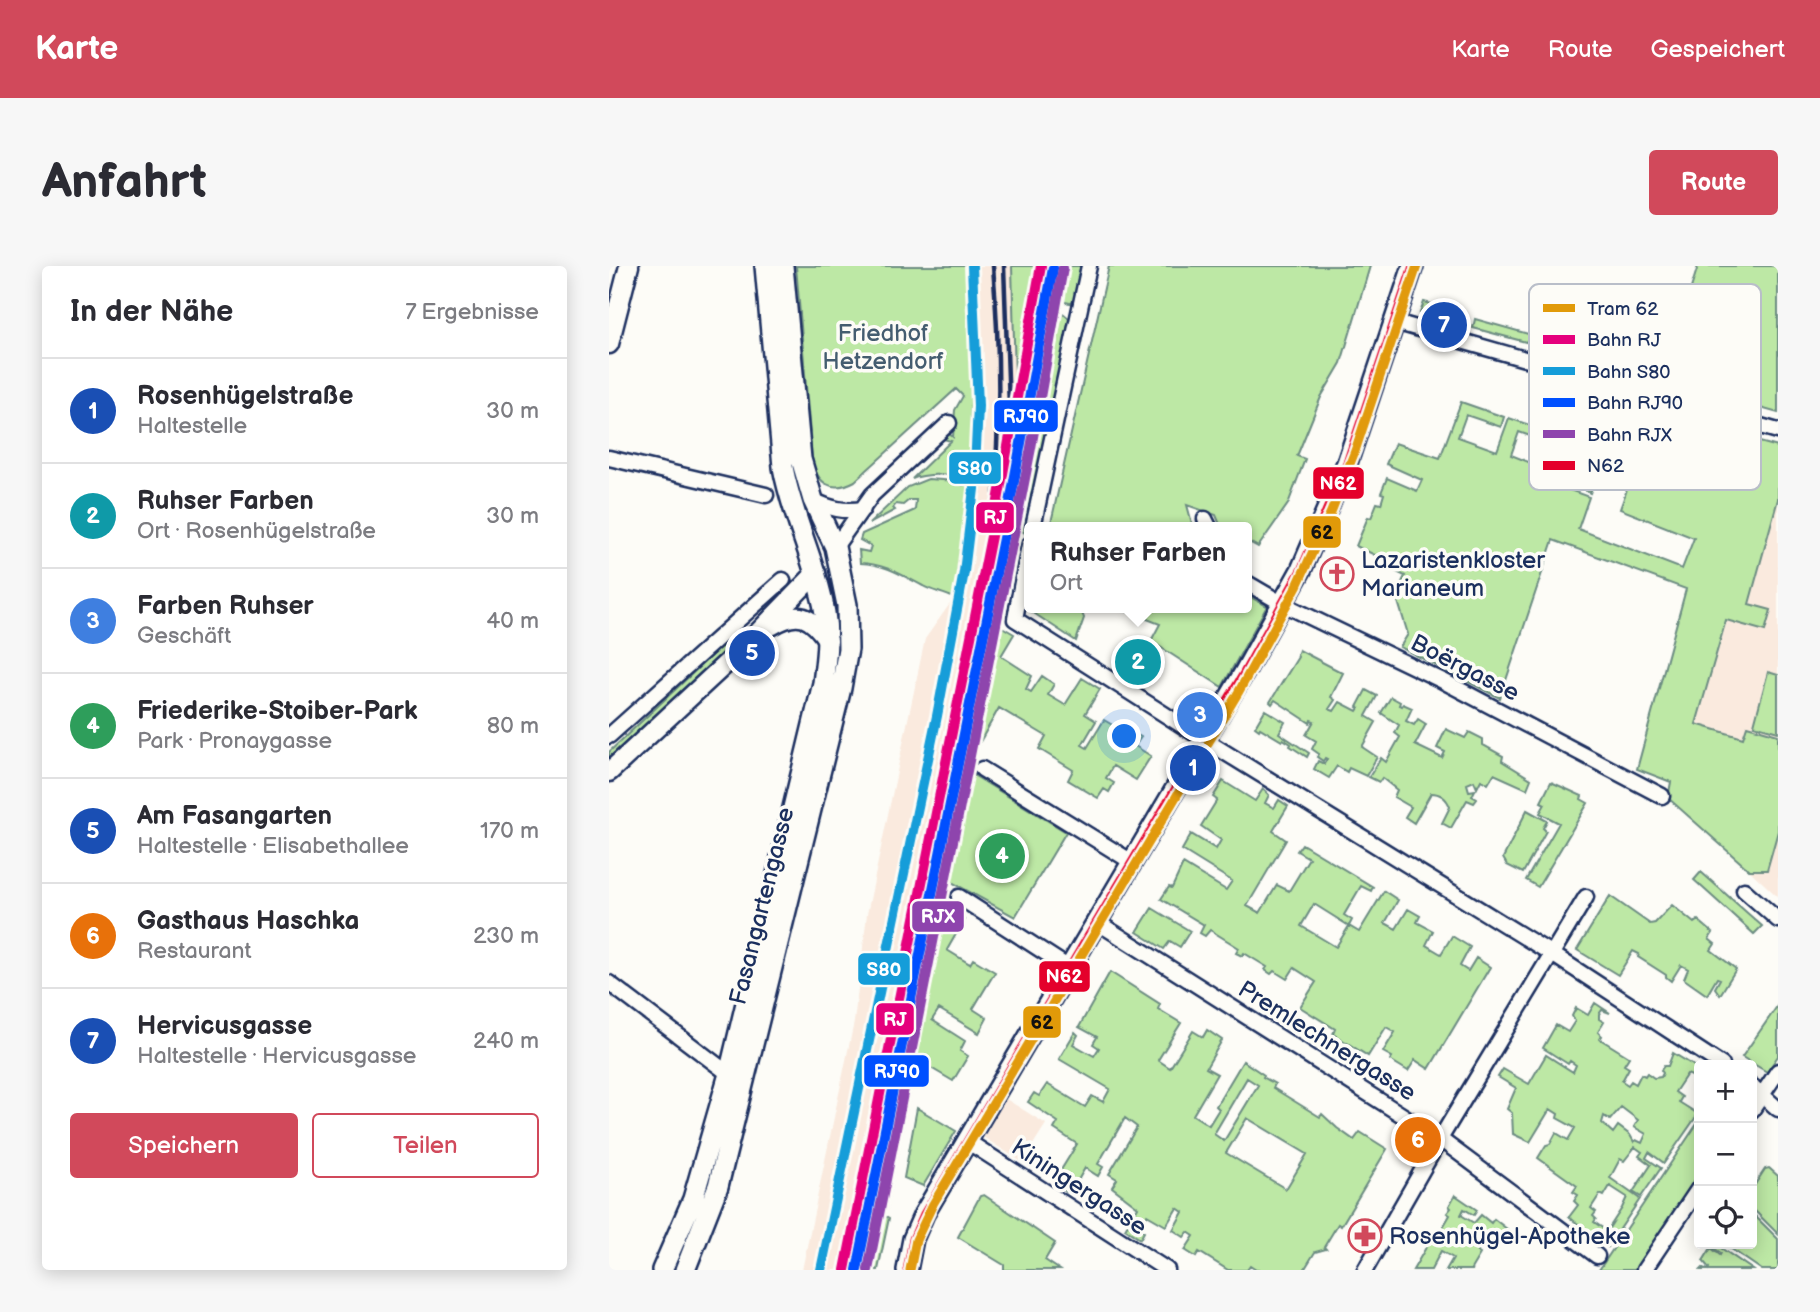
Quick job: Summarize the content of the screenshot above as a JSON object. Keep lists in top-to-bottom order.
{
  "streets": {
    "main road": ["Fasangartengasse"],
    "street": ["Boërgasse", "Premlechnergasse", "Kiningergasse"]
  },
  "parks": ["Friedhof Hetzendorf"],
  "places": {
    "church": ["Lazaristenkloster Marianeum"],
    "pharmacy": ["Rosenhügel-Apotheke"]
  },
  "lines": [
    "tram line 62",
    "rail line RJ",
    "rail line S80",
    "transit line N62",
    "rail line RJ90",
    "rail line RJX"
  ],
  "legend": [
    "Tram 62",
    "Bahn RJ",
    "Bahn S80",
    "Bahn RJ90",
    "Bahn RJX",
    "N62"
  ],
  "page": {
    "header": "Karte",
    "nav": ["Karte", "Route", "Gespeichert"],
    "buttons": [
      "Route",
      ["Speichern", "Teilen"]
    ],
    "title": "Anfahrt",
    "heading": ["In der Nähe", "7 Ergebnisse"],
    "pins": [
      "7",
      "5",
      "2",
      "3",
      "1",
      "4",
      "6"
    ],
    "list": [
      {
        "mark": "1",
        "name": "Rosenhügelstraße",
        "note": "Haltestelle",
        "value": "30 m"
      },
      {
        "mark": "2",
        "name": "Ruhser Farben",
        "note": "Ort · Rosenhügelstraße",
        "value": "30 m"
      },
      {
        "mark": "3",
        "name": "Farben Ruhser",
        "note": "Geschäft",
        "value": "40 m"
      },
      {
        "mark": "4",
        "name": "Friederike-Stoiber-Park",
        "note": "Park · Pronaygasse",
        "value": "80 m"
      },
      {
        "mark": "5",
        "name": "Am Fasangarten",
        "note": "Haltestelle · Elisabethallee",
        "value": "170 m"
      },
      {
        "mark": "6",
        "name": "Gasthaus Haschka",
        "note": "Restaurant",
        "value": "230 m"
      },
      {
        "mark": "7",
        "name": "Hervicusgasse",
        "note": "Haltestelle · Hervicusgasse",
        "value": "240 m"
      }
    ],
    "popup": ["Ruhser Farben", "Ort"],
    "map_buttons": ["+", "−"]
  }
}
